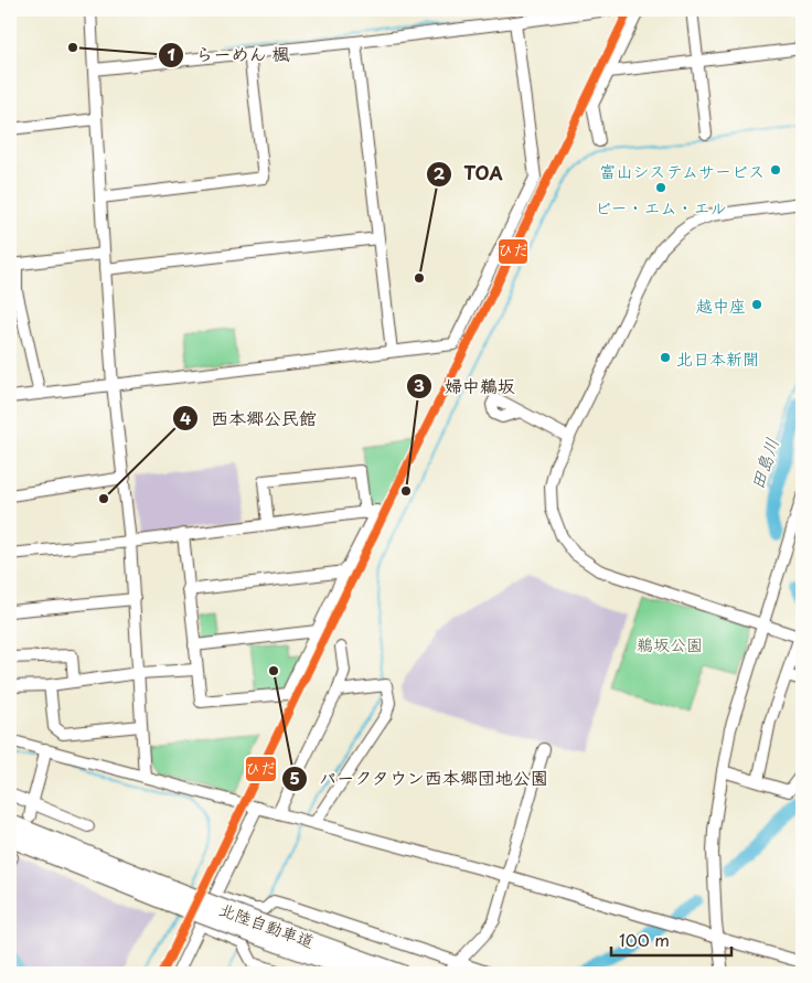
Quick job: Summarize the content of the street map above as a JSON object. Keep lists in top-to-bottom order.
{
  "streets": {
    "highway": ["北陸自動車道"]
  },
  "water": ["田島川"],
  "parks": ["鵜坂公園"],
  "places": [
    "らーめん 楓",
    "富山システムサービス",
    "ビー・エム・エル",
    "TOA",
    "越中座",
    "北日本新聞",
    "婦中鵜坂",
    "西本郷公民館",
    "パークタウン西本郷団地公園"
  ],
  "lines": ["transit line ひだ"],
  "scale_bar": "100 m"
}
